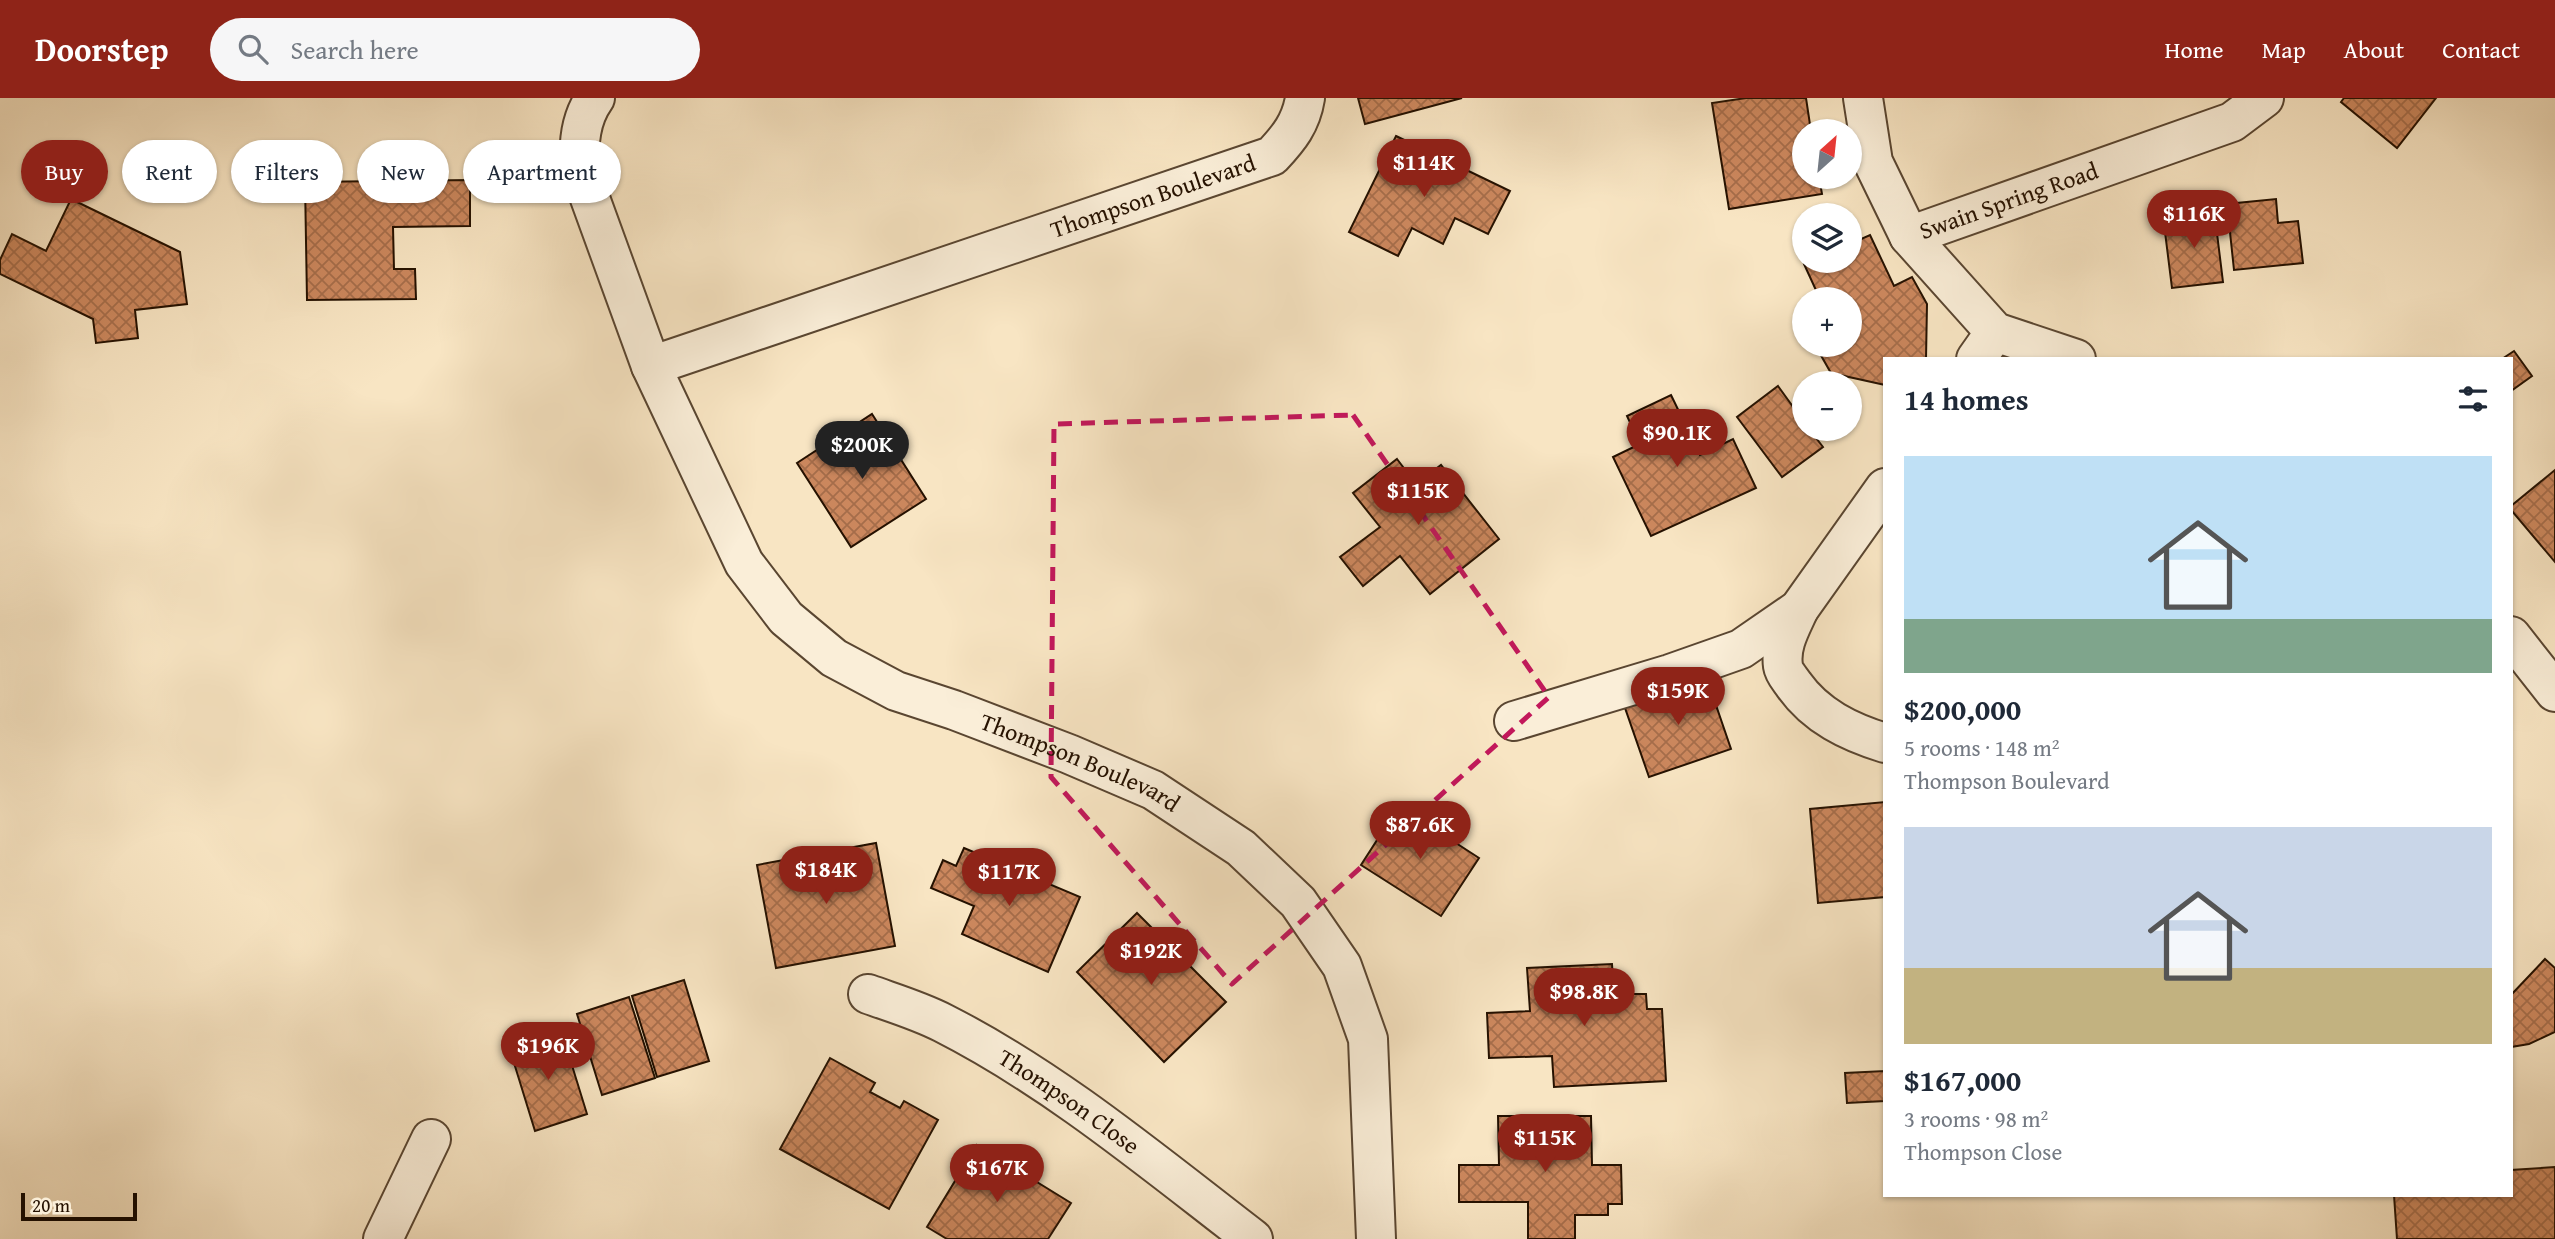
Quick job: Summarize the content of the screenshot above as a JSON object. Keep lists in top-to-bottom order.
{
  "streets": {
    "street": ["Thompson Boulevard", "Swain Spring Road", "Thompson Close"]
  },
  "scale_bar": "20 m",
  "north": "top right",
  "page": {
    "header": "Doorstep",
    "search": "Search here",
    "nav": [
      "Home",
      "Map",
      "About",
      "Contact"
    ],
    "map_buttons": ["+", "−"],
    "price": [
      "$114K",
      "$116K",
      "$90.1K",
      "$200K",
      "$115K",
      "$159K",
      "$87.6K",
      "$184K",
      "$117K",
      "$192K",
      "$98.8K",
      "$196K",
      "$115K",
      "$167K"
    ],
    "chip": [
      "Buy",
      "Rent",
      "Filters",
      "New",
      "Apartment"
    ],
    "heading": "14 homes",
    "list": [
      {
        "name": "$200,000",
        "note": "5 rooms · 148 m² · Thompson Boulevard"
      },
      {
        "name": "$167,000",
        "note": "3 rooms · 98 m² · Thompson Close"
      }
    ],
    "scale": "20 m"
  }
}
